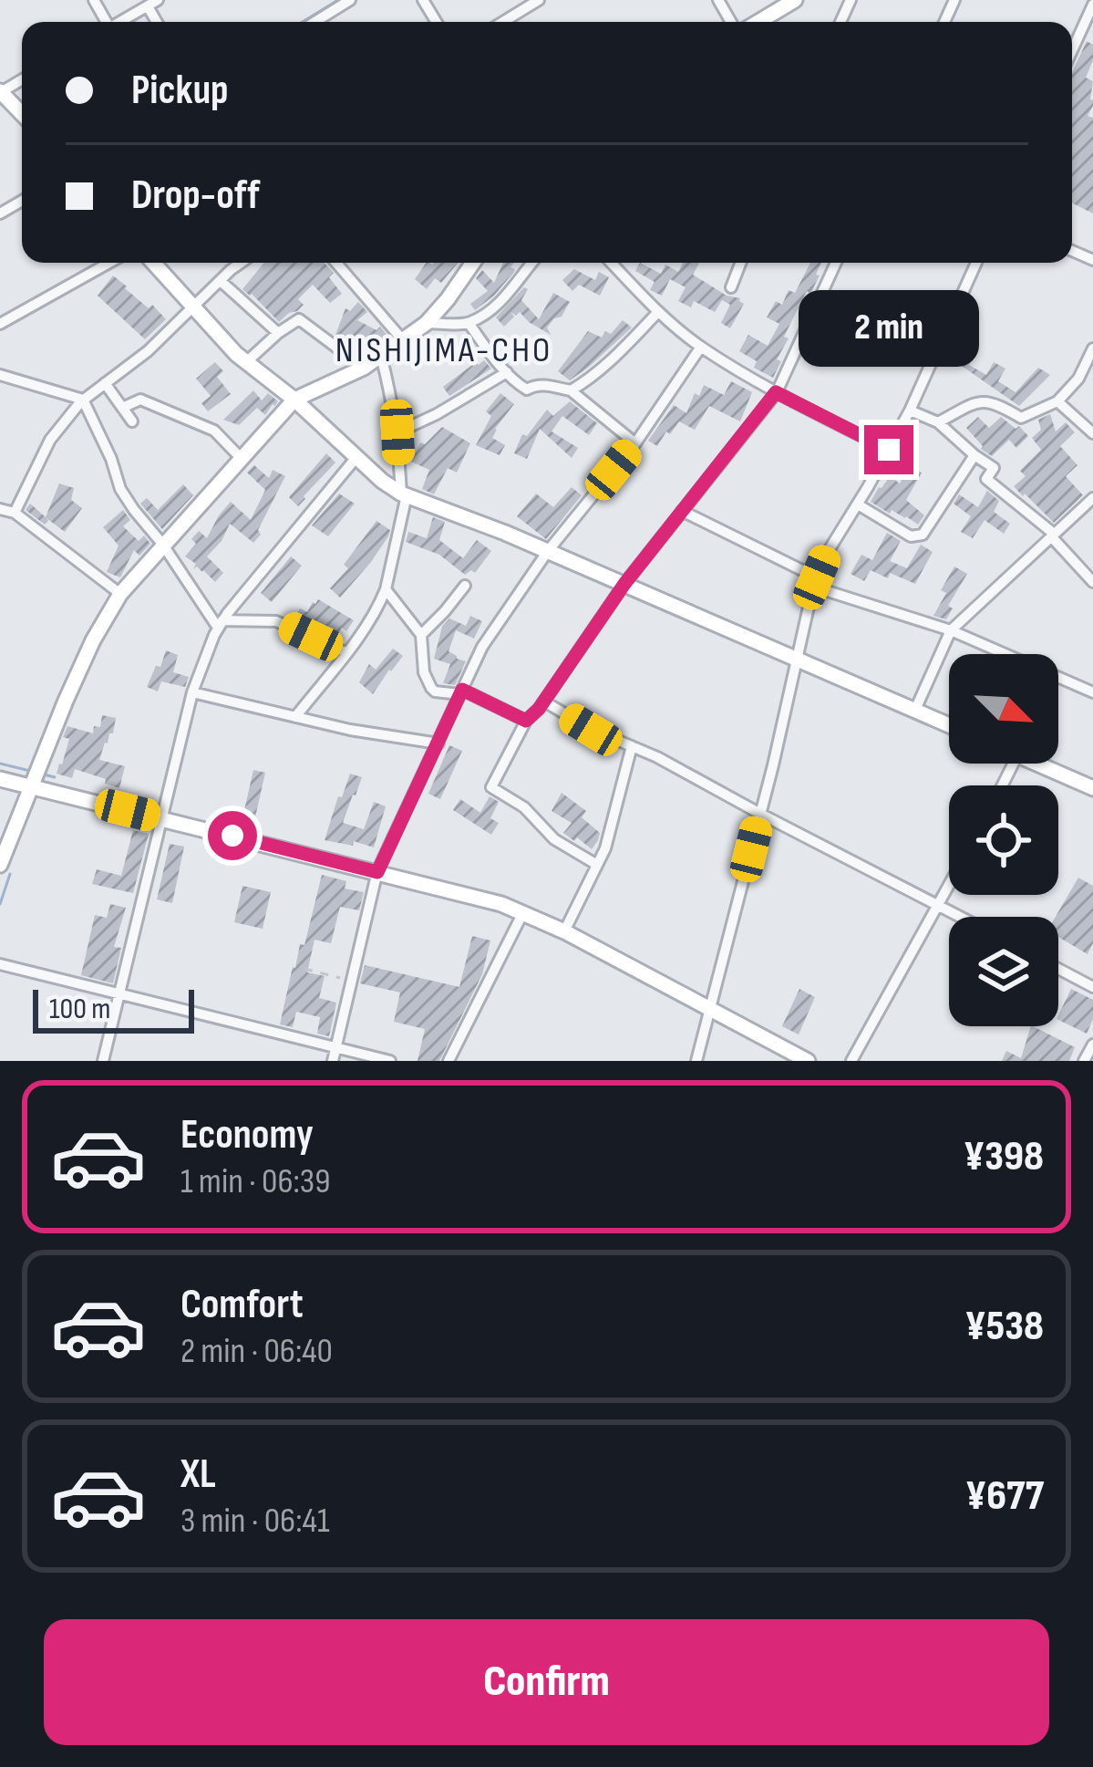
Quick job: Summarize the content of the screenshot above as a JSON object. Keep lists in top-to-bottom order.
{
  "districts": ["NISHIJIMA-CHO"],
  "scale_bar": "100 m",
  "north": "bottom right",
  "page": {
    "banner": ["Pickup", "Drop-off"],
    "bubble": "2 min",
    "scale": "100 m",
    "list": [
      {
        "name": "Economy",
        "note": "1 min · 06:39",
        "value": "¥398"
      },
      {
        "name": "Comfort",
        "note": "2 min · 06:40",
        "value": "¥538"
      },
      {
        "name": "XL",
        "note": "3 min · 06:41",
        "value": "¥677"
      }
    ],
    "buttons": "Confirm"
  }
}
